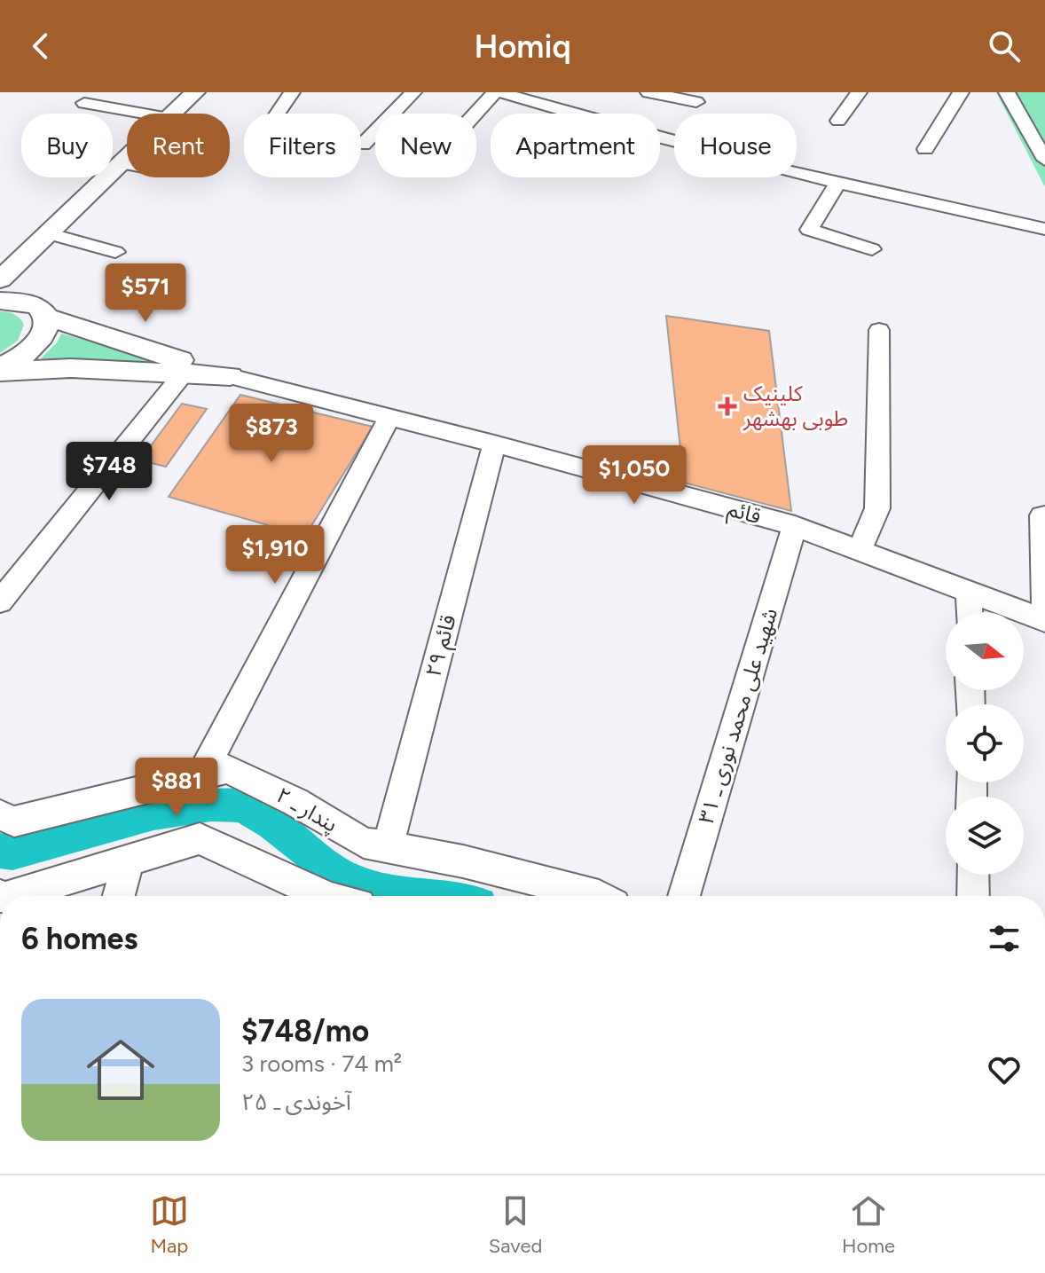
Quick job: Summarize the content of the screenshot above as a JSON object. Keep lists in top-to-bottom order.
{
  "streets": {
    "street": [
      "قائم",
      "قائم ۲۹",
      "شهید علی محمد نوری ـ ۳۱",
      "پندار ـ ۲"
    ]
  },
  "crossings": [
    ["قائم", "قائم ۲۹"],
    ["قائم", "شهید علی محمد نوری ـ ۳۱"],
    ["قائم ۲۹", "پندار ـ ۲"]
  ],
  "places": {
    "health": ["کلینیک طوبی بهشهر"]
  },
  "north": "right",
  "page": {
    "header": "Homiq",
    "chip": [
      "Buy",
      "Rent",
      "Filters",
      "New",
      "Apartment",
      "House"
    ],
    "price": [
      "$571",
      "$873",
      "$748",
      "$1,050",
      "$1,910",
      "$881"
    ],
    "heading": "6 homes",
    "list": [
      {
        "name": "$748/mo",
        "note": "3 rooms · 74 m² · آخوندی ـ ۲۵"
      }
    ],
    "tabs": ["Map", "Saved", "Home"]
  }
}
